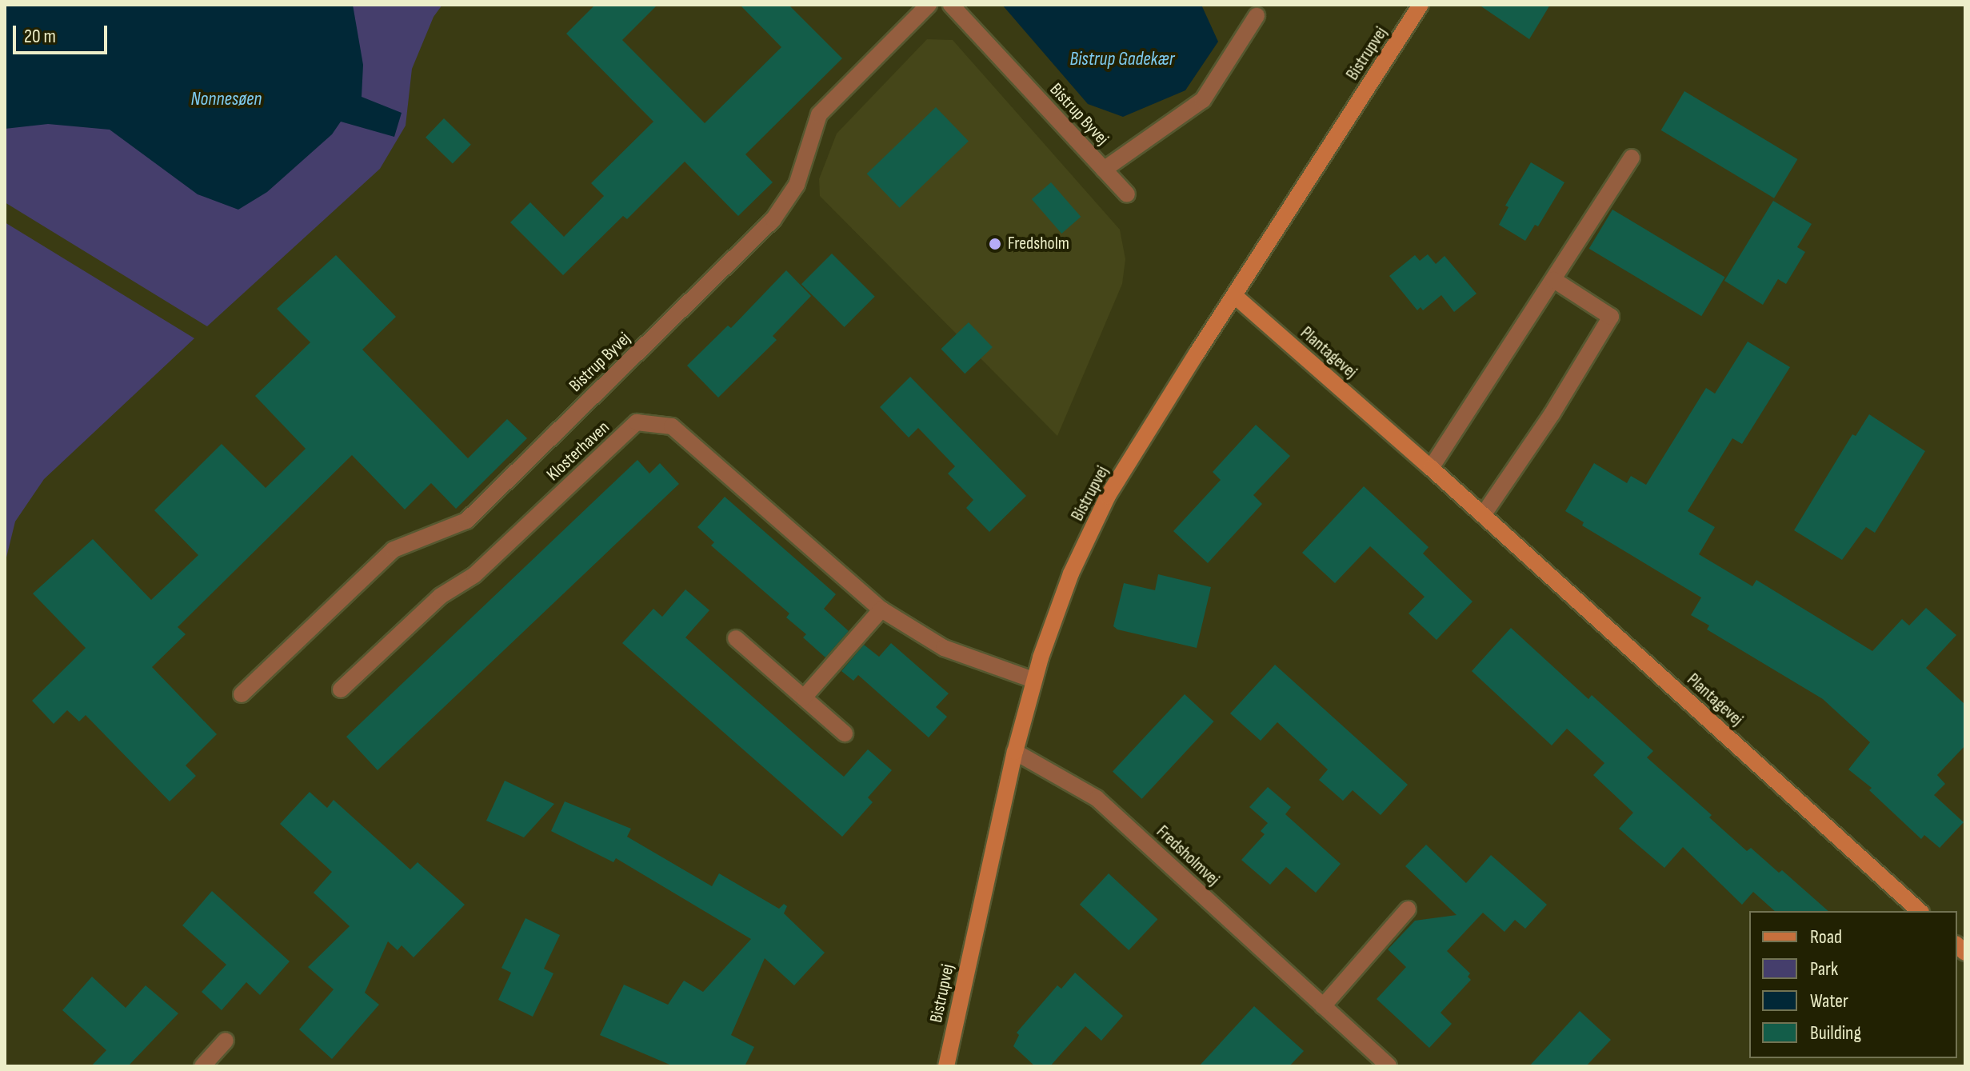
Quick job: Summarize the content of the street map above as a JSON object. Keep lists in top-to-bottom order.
{
  "streets": {
    "main road": ["Bistrupvej", "Plantagevej"],
    "street": ["Bistrup Byvej", "Klosterhaven", "Fredsholmvej"]
  },
  "crossings": [
    ["Bistrupvej", "Plantagevej"],
    ["Bistrupvej", "Klosterhaven"],
    ["Bistrupvej", "Fredsholmvej"]
  ],
  "water": ["Bistrup Gadekær", "Nonnesøen"],
  "places": ["Fredsholm"],
  "legend": [
    "Road",
    "Park",
    "Water",
    "Building"
  ],
  "scale_bar": "20 m"
}
